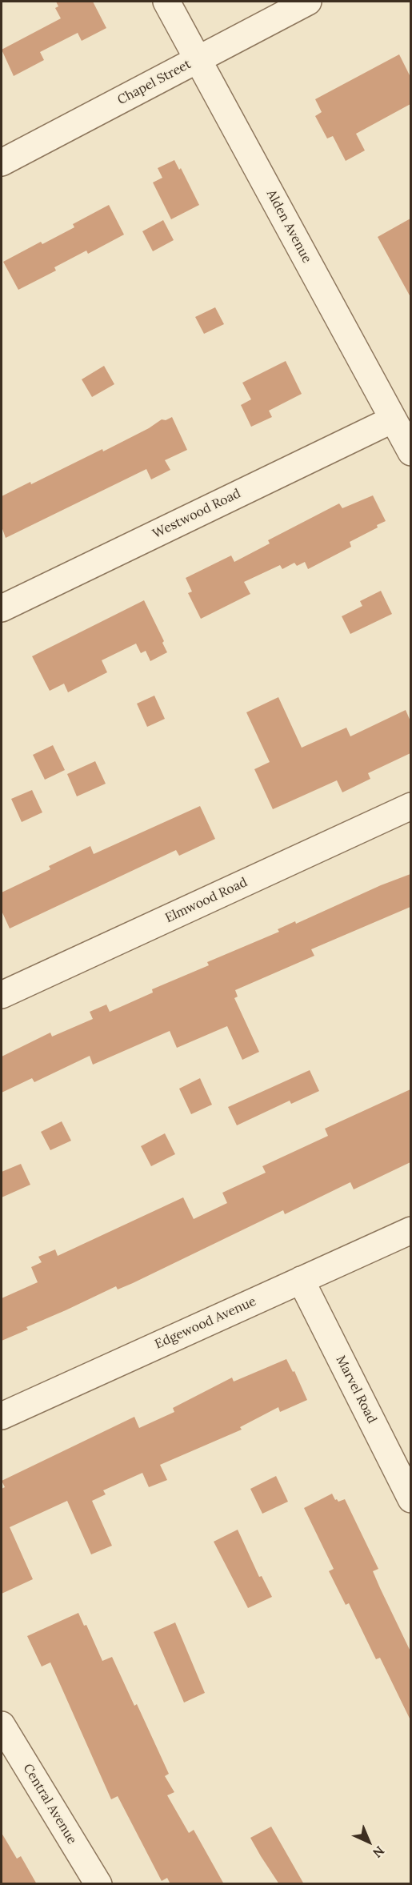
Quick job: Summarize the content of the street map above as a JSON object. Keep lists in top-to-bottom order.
{
  "streets": {
    "street": [
      "Chapel Street",
      "Alden Avenue",
      "Westwood Road",
      "Elmwood Road",
      "Edgewood Avenue",
      "Marvel Road",
      "Central Avenue"
    ]
  },
  "crossings": [
    ["Chapel Street", "Alden Avenue"],
    ["Alden Avenue", "Westwood Road"],
    ["Edgewood Avenue", "Marvel Road"]
  ],
  "north": "bottom right"
}
